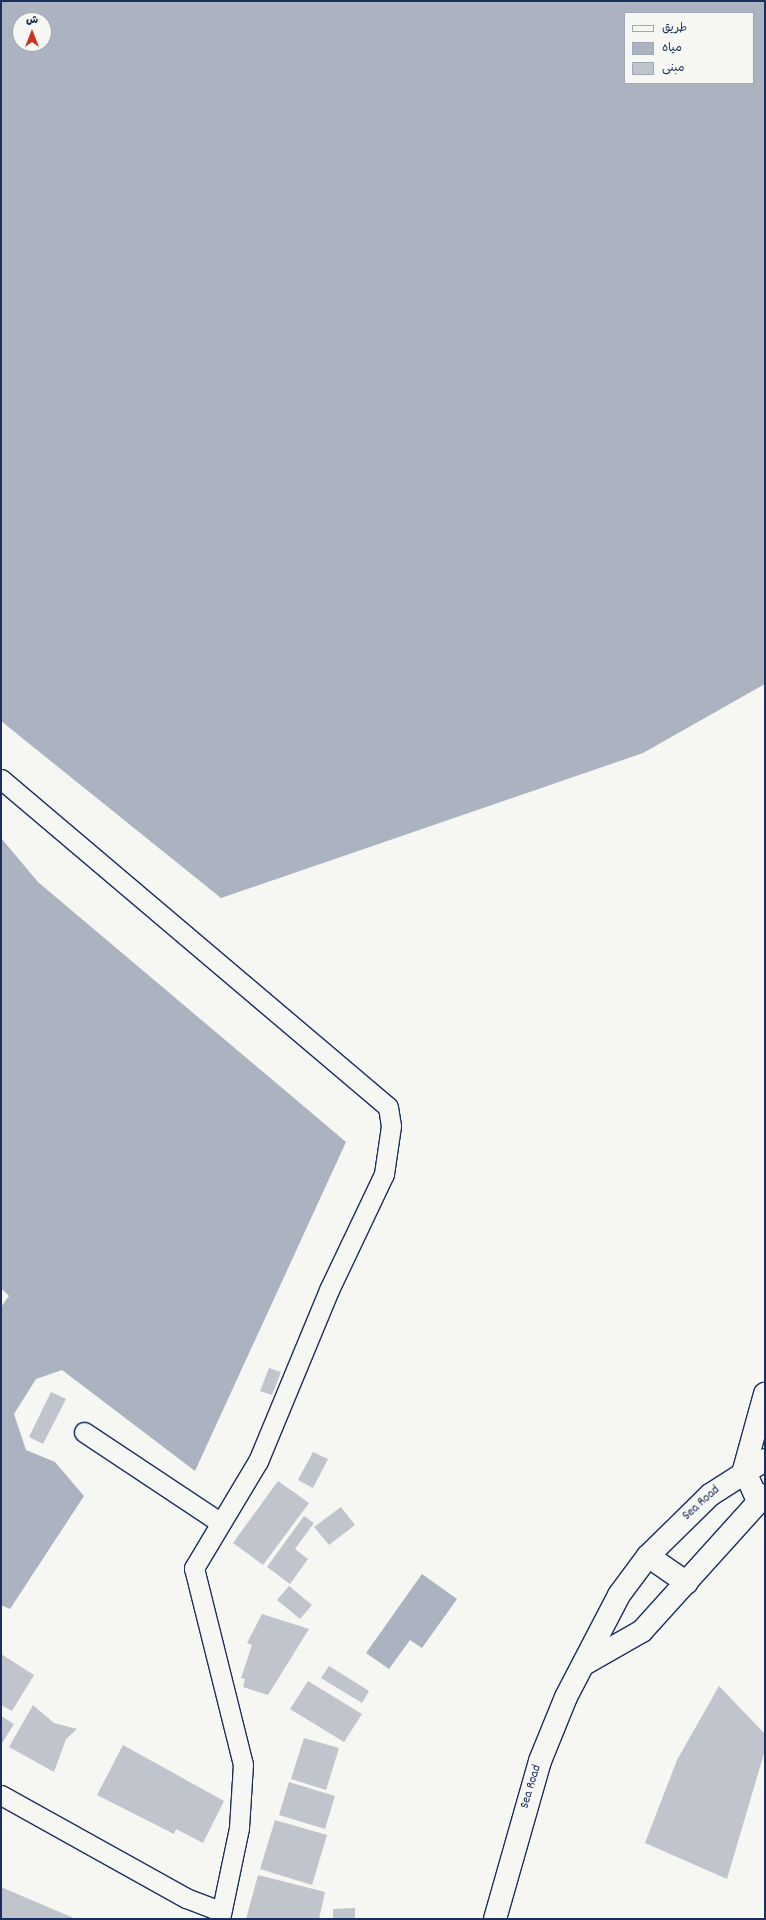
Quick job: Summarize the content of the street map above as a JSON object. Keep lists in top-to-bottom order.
{
  "streets": {
    "main road": ["Sea Road"]
  },
  "legend": ["طريق", "مياه", "مبنى"],
  "north": "top"
}
